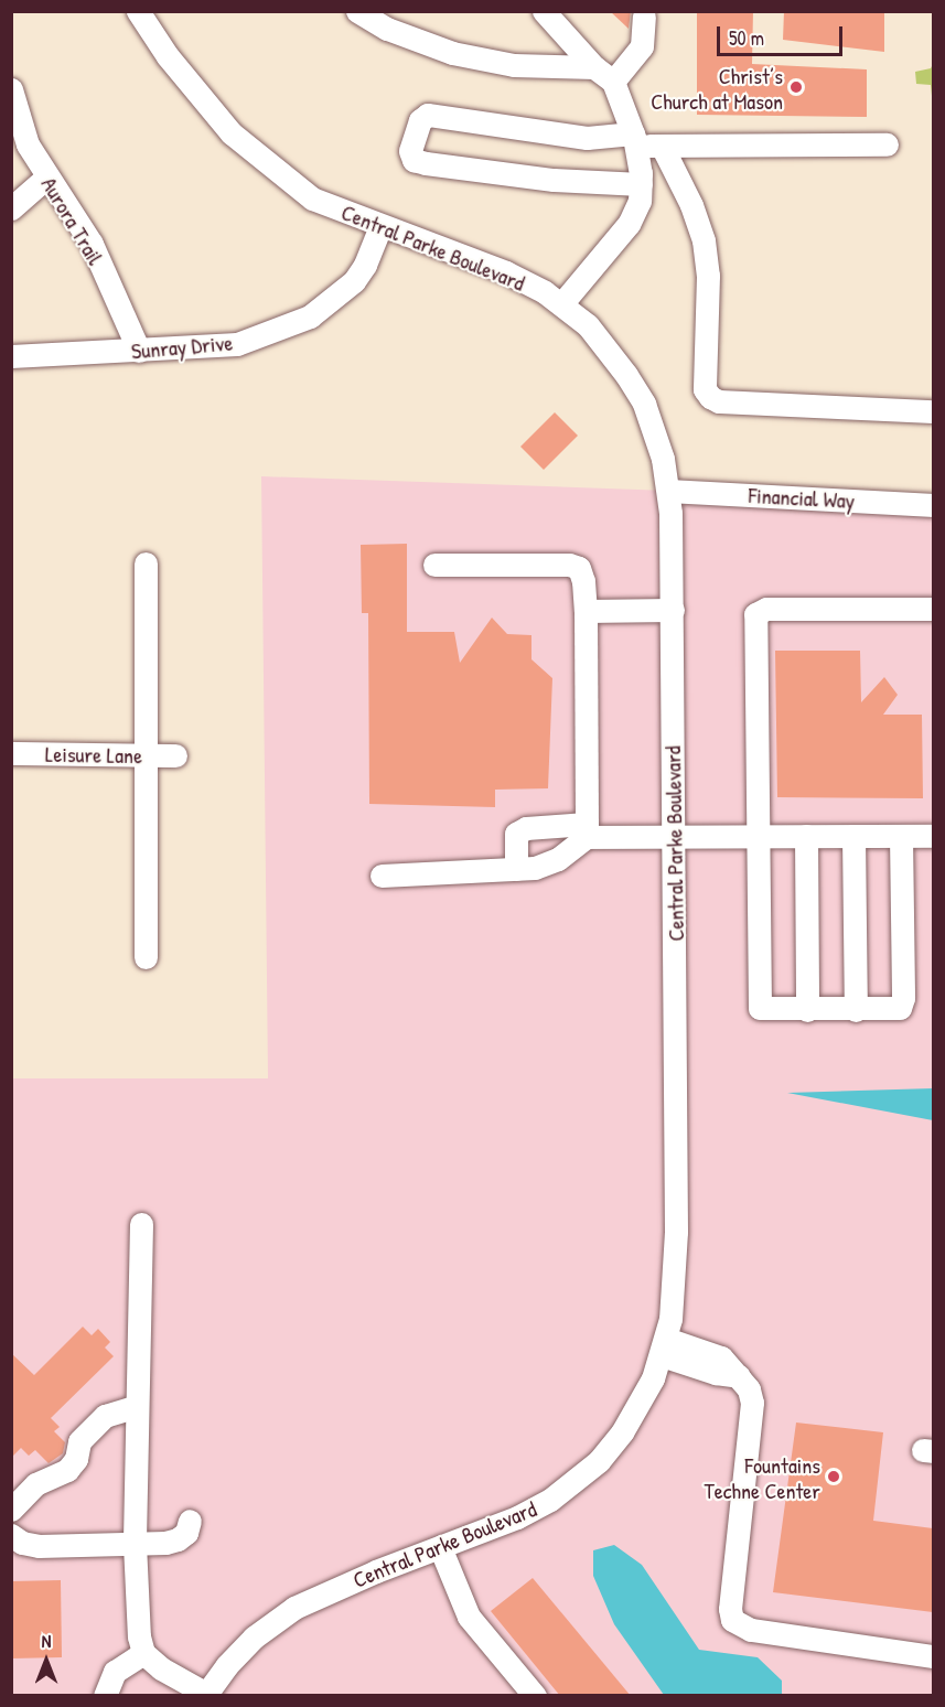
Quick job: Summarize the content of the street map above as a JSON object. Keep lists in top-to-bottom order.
{
  "streets": {
    "street": [
      "Aurora Trail",
      "Central Parke Boulevard",
      "Sunray Drive",
      "Financial Way",
      "Leisure Lane"
    ]
  },
  "crossings": [
    ["Aurora Trail", "Sunray Drive"],
    ["Central Parke Boulevard", "Sunray Drive"],
    ["Central Parke Boulevard", "Financial Way"]
  ],
  "places": ["Christ’s Church at Mason", "Fountains Techne Center"],
  "scale_bar": "50 m",
  "north": "top"
}
